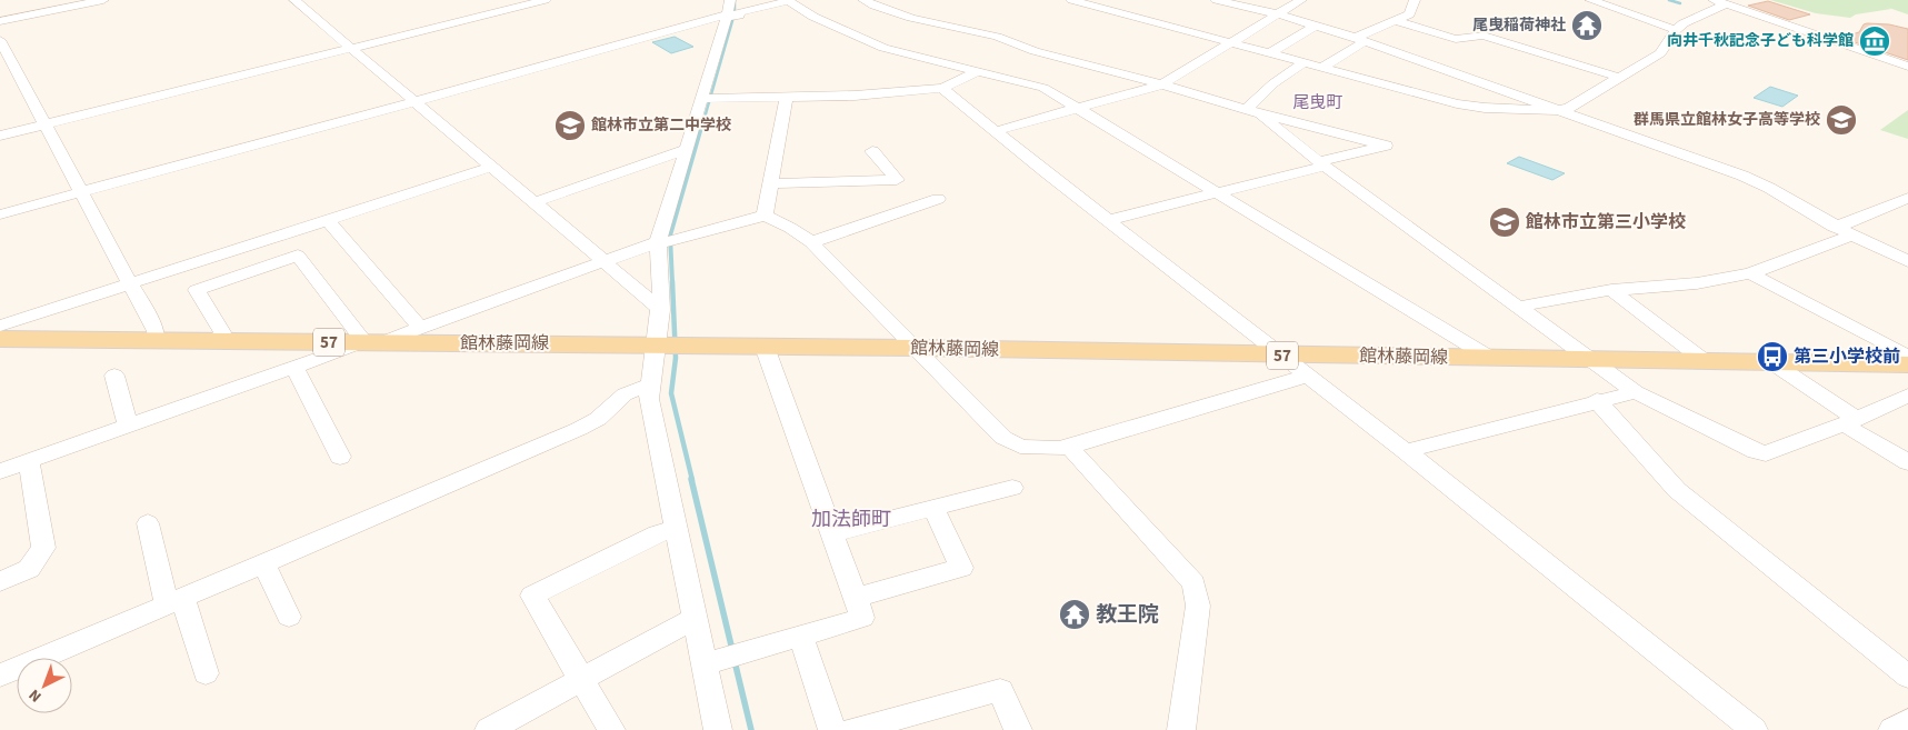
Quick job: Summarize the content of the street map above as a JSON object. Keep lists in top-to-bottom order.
{
  "streets": {
    "main road": ["57", "館林藤岡線"]
  },
  "districts": ["尾曳町", "加法師町"],
  "places": {
    "temple": ["尾曳稲荷神社", "教王院"],
    "museum": ["向井千秋記念子ども科学館"],
    "school or university": ["群馬県立館林女子高等学校", "館林市立第二中学校", "館林市立第三小学校"],
    "bus stop": ["第三小学校前"]
  },
  "north": "bottom left"
}
